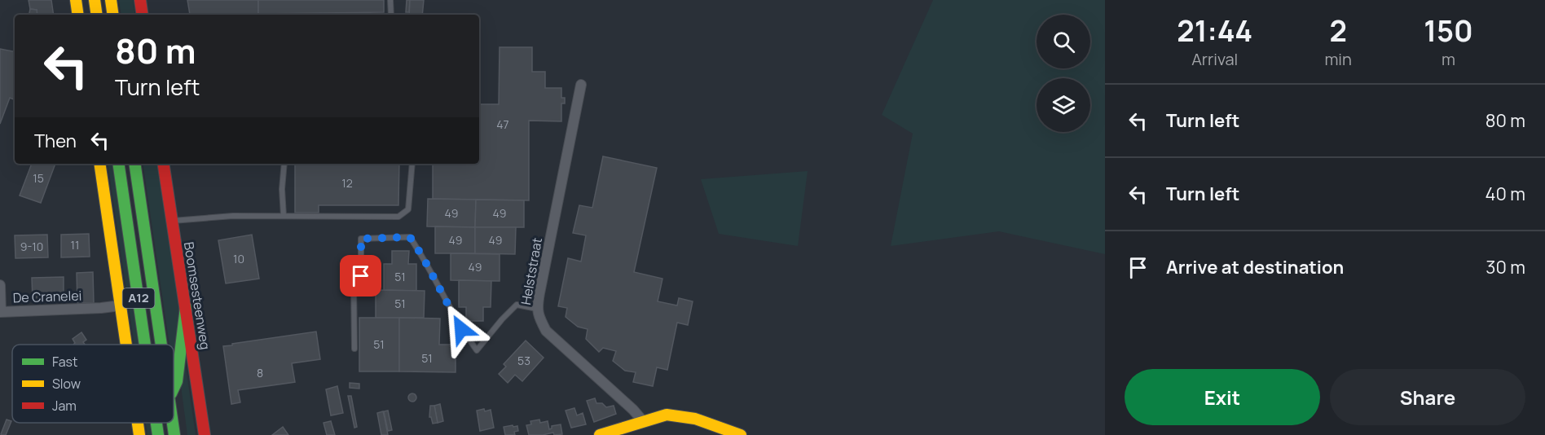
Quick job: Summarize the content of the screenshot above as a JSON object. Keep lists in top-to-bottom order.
{
  "streets": {
    "main road": ["Boomsesteenweg", "A12"],
    "street": ["Helststraat", "De Cranelei"]
  },
  "house_numbers": [
    "47",
    "15",
    "12",
    "49",
    "49",
    "49",
    "49",
    "11",
    "9-10",
    "10",
    "49",
    "51",
    "51",
    "51",
    "51",
    "53",
    "8"
  ],
  "legend": ["Fast", "Slow", "Jam"],
  "page": {
    "eta": [
      "21:44",
      "Arrival",
      "2",
      "min",
      "150",
      "m"
    ],
    "turn": ["80 m", "Turn left"],
    "list": [
      {
        "name": "Turn left",
        "value": "80 m"
      },
      {
        "name": "Turn left",
        "value": "40 m"
      },
      {
        "name": "Arrive at destination",
        "value": "30 m"
      }
    ],
    "then": "Then",
    "buttons": ["Exit", "Share"]
  }
}
